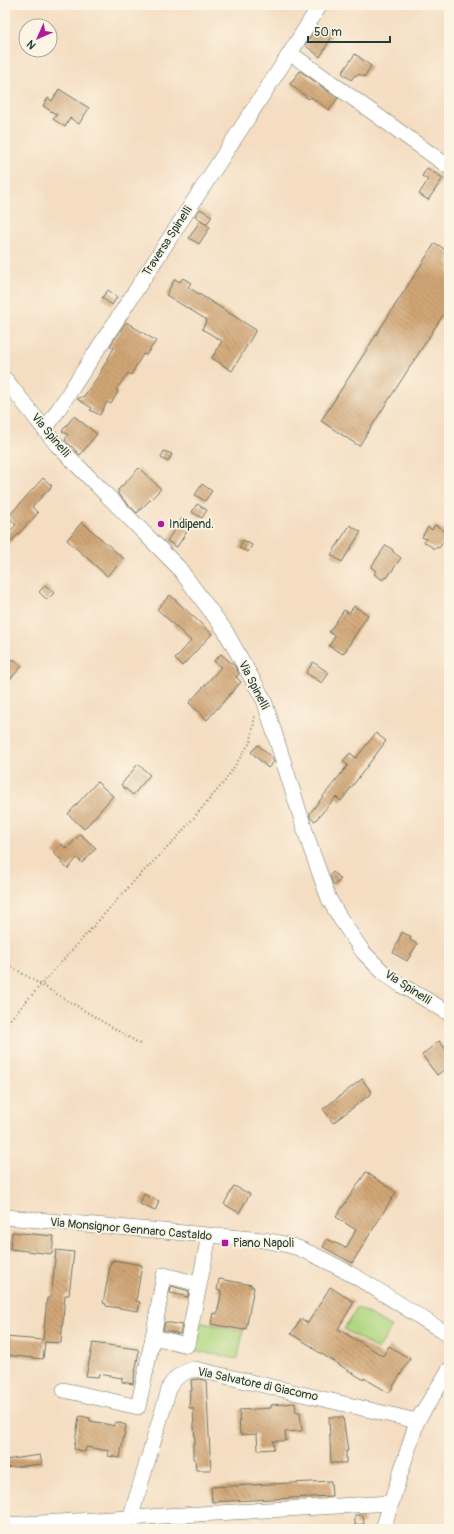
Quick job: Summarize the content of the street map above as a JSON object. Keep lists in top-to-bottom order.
{
  "streets": {
    "street": [
      "Traversa Spinelli",
      "Via Spinelli",
      "Via Monsignor Gennaro Castaldo",
      "Via Salvatore di Giacomo"
    ]
  },
  "crossings": [
    ["Traversa Spinelli", "Via Spinelli"]
  ],
  "places": {
    "other": ["Indipend."],
    "transit": ["Piano Napoli"]
  },
  "scale_bar": "50 m",
  "north": "bottom left"
}
